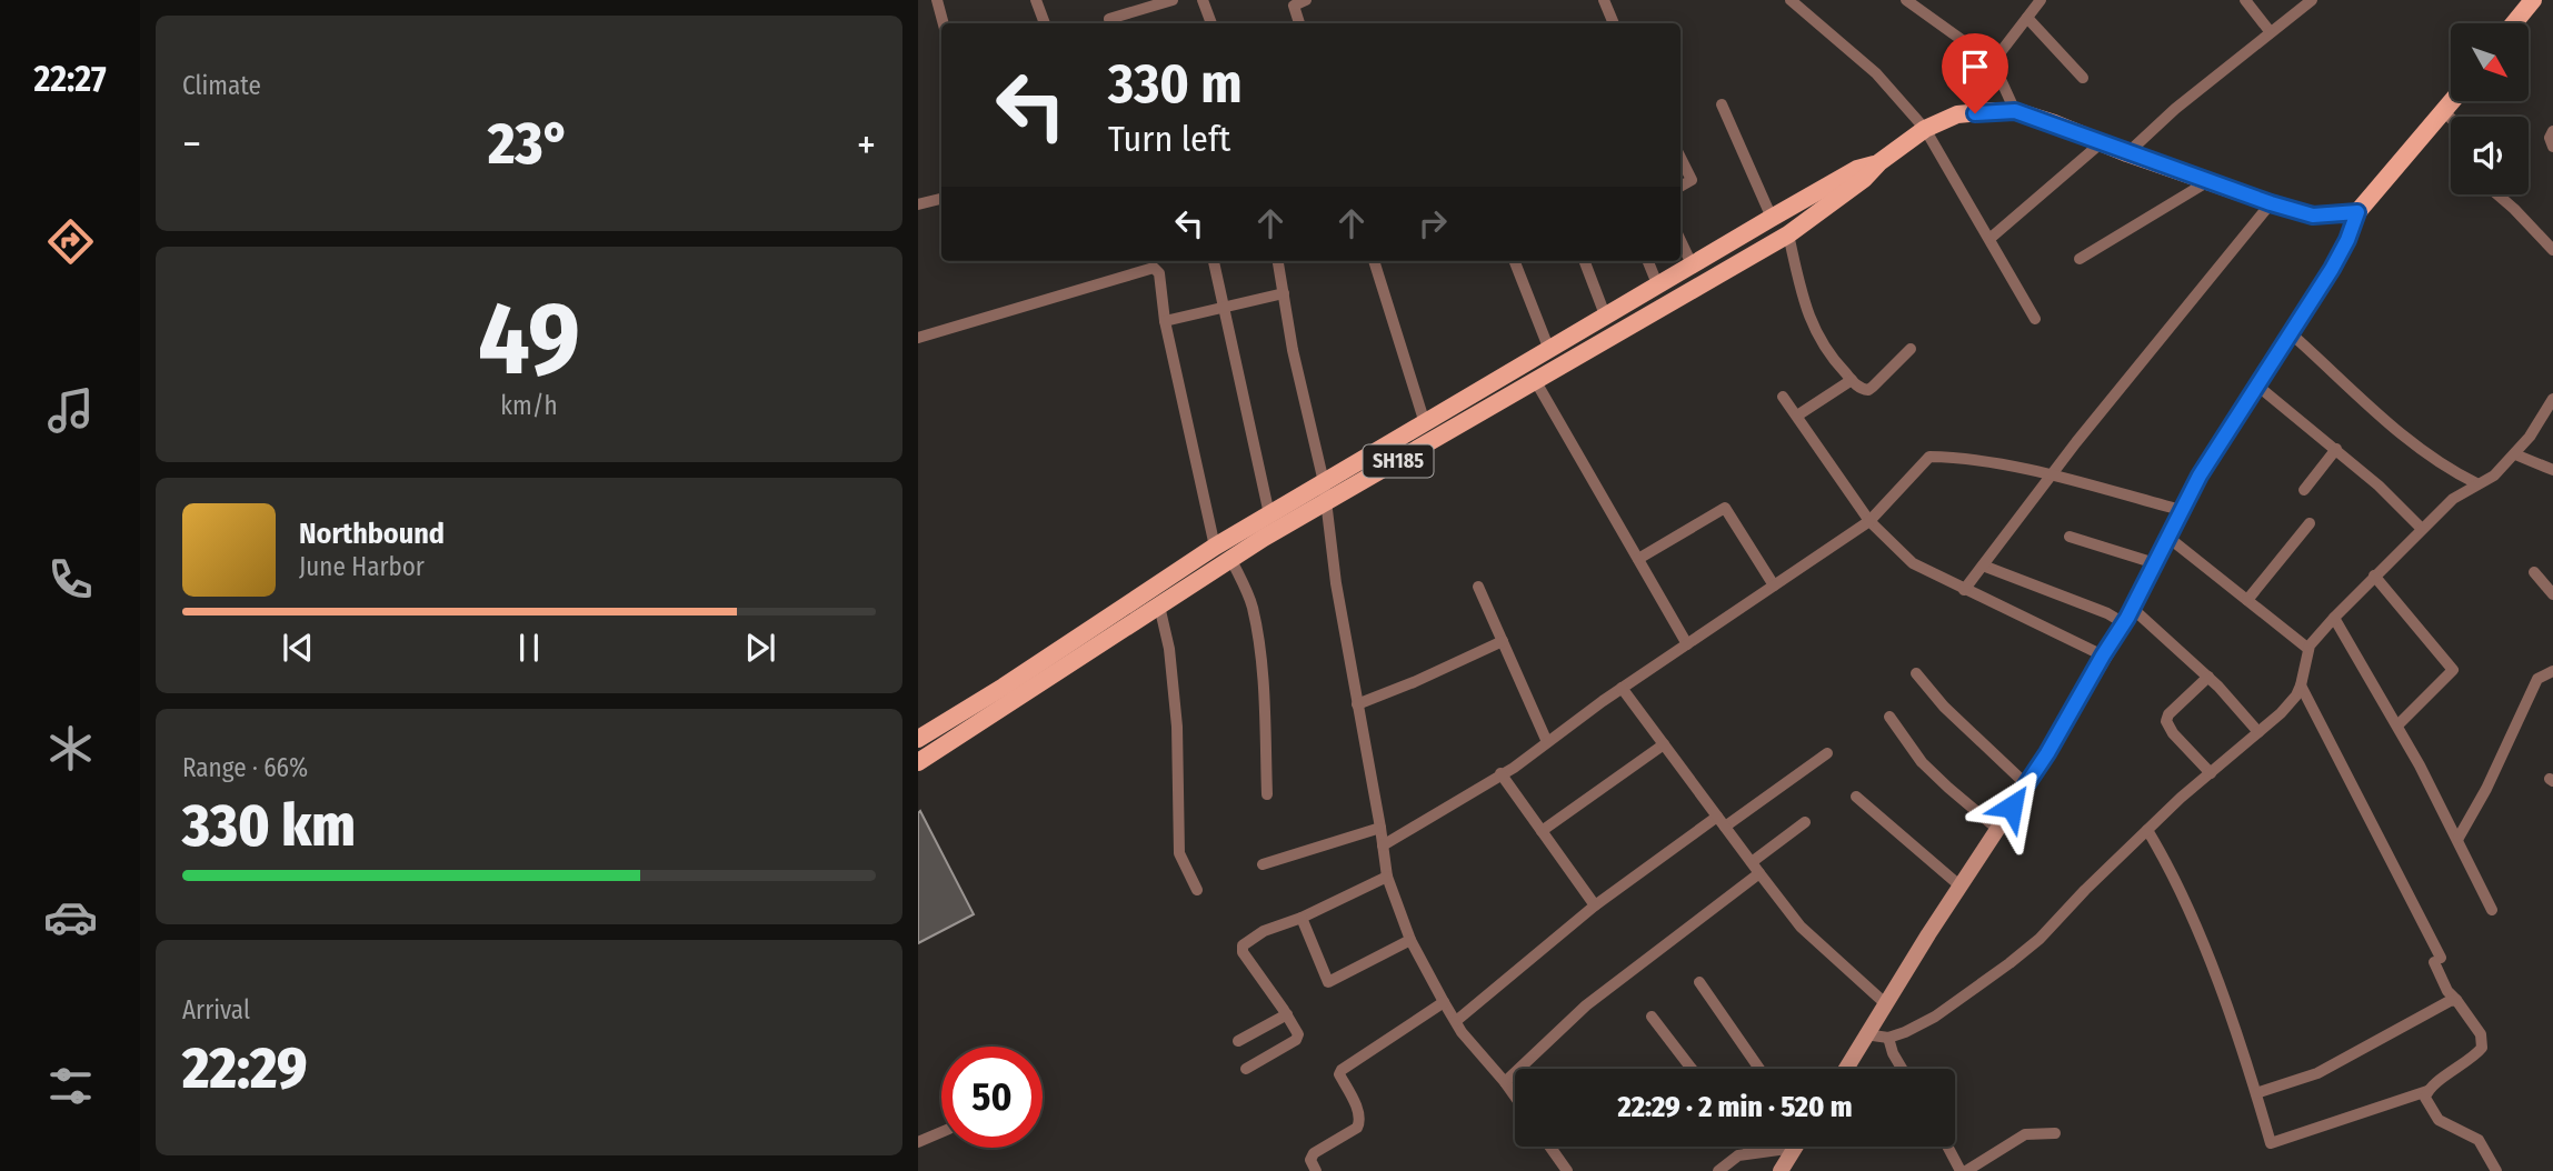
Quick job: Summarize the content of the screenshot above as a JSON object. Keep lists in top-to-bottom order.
{
  "streets": {
    "main road": ["SH185"]
  },
  "north": "bottom right",
  "page": {
    "tabs": "22:27",
    "tile": [
      "Climate",
      ["49", "km/h"],
      ["Range · 66%", "330 km"],
      ["Arrival", "22:29"]
    ],
    "turn": ["330 m", "Turn left"],
    "heat": ["−", "23°", "+"],
    "song": ["Northbound", "June Harbor"],
    "limit": "50",
    "trip": "22:29 · 2 min · 520 m"
  }
}
